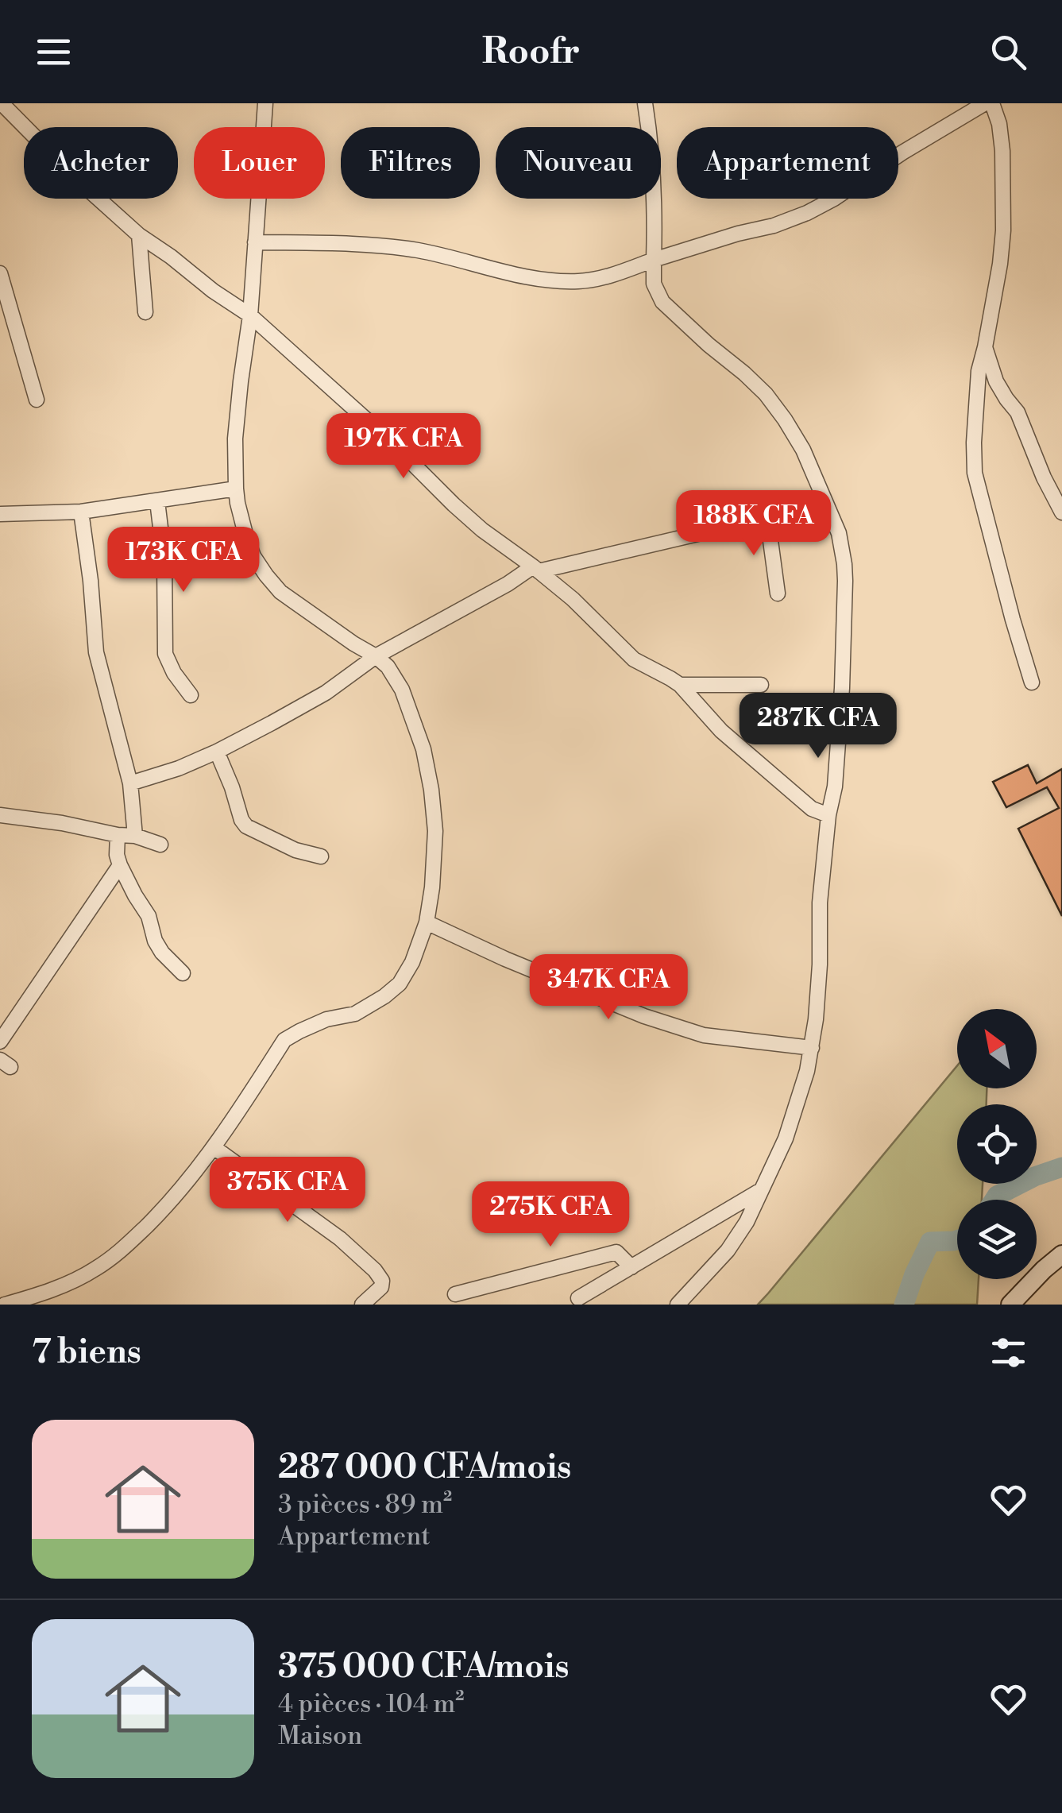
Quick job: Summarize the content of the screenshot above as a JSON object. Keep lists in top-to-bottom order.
{
  "north": "top left",
  "page": {
    "header": "Roofr",
    "chip": [
      "Acheter",
      "Louer",
      "Filtres",
      "Nouveau",
      "Appartement"
    ],
    "price": [
      "197K CFA",
      "188K CFA",
      "173K CFA",
      "287K CFA",
      "347K CFA",
      "375K CFA",
      "275K CFA"
    ],
    "heading": "7 biens",
    "list": [
      {
        "name": "287 000 CFA/mois",
        "note": "3 pièces · 89 m² · Appartement"
      },
      {
        "name": "375 000 CFA/mois",
        "note": "4 pièces · 104 m² · Maison"
      }
    ]
  }
}
